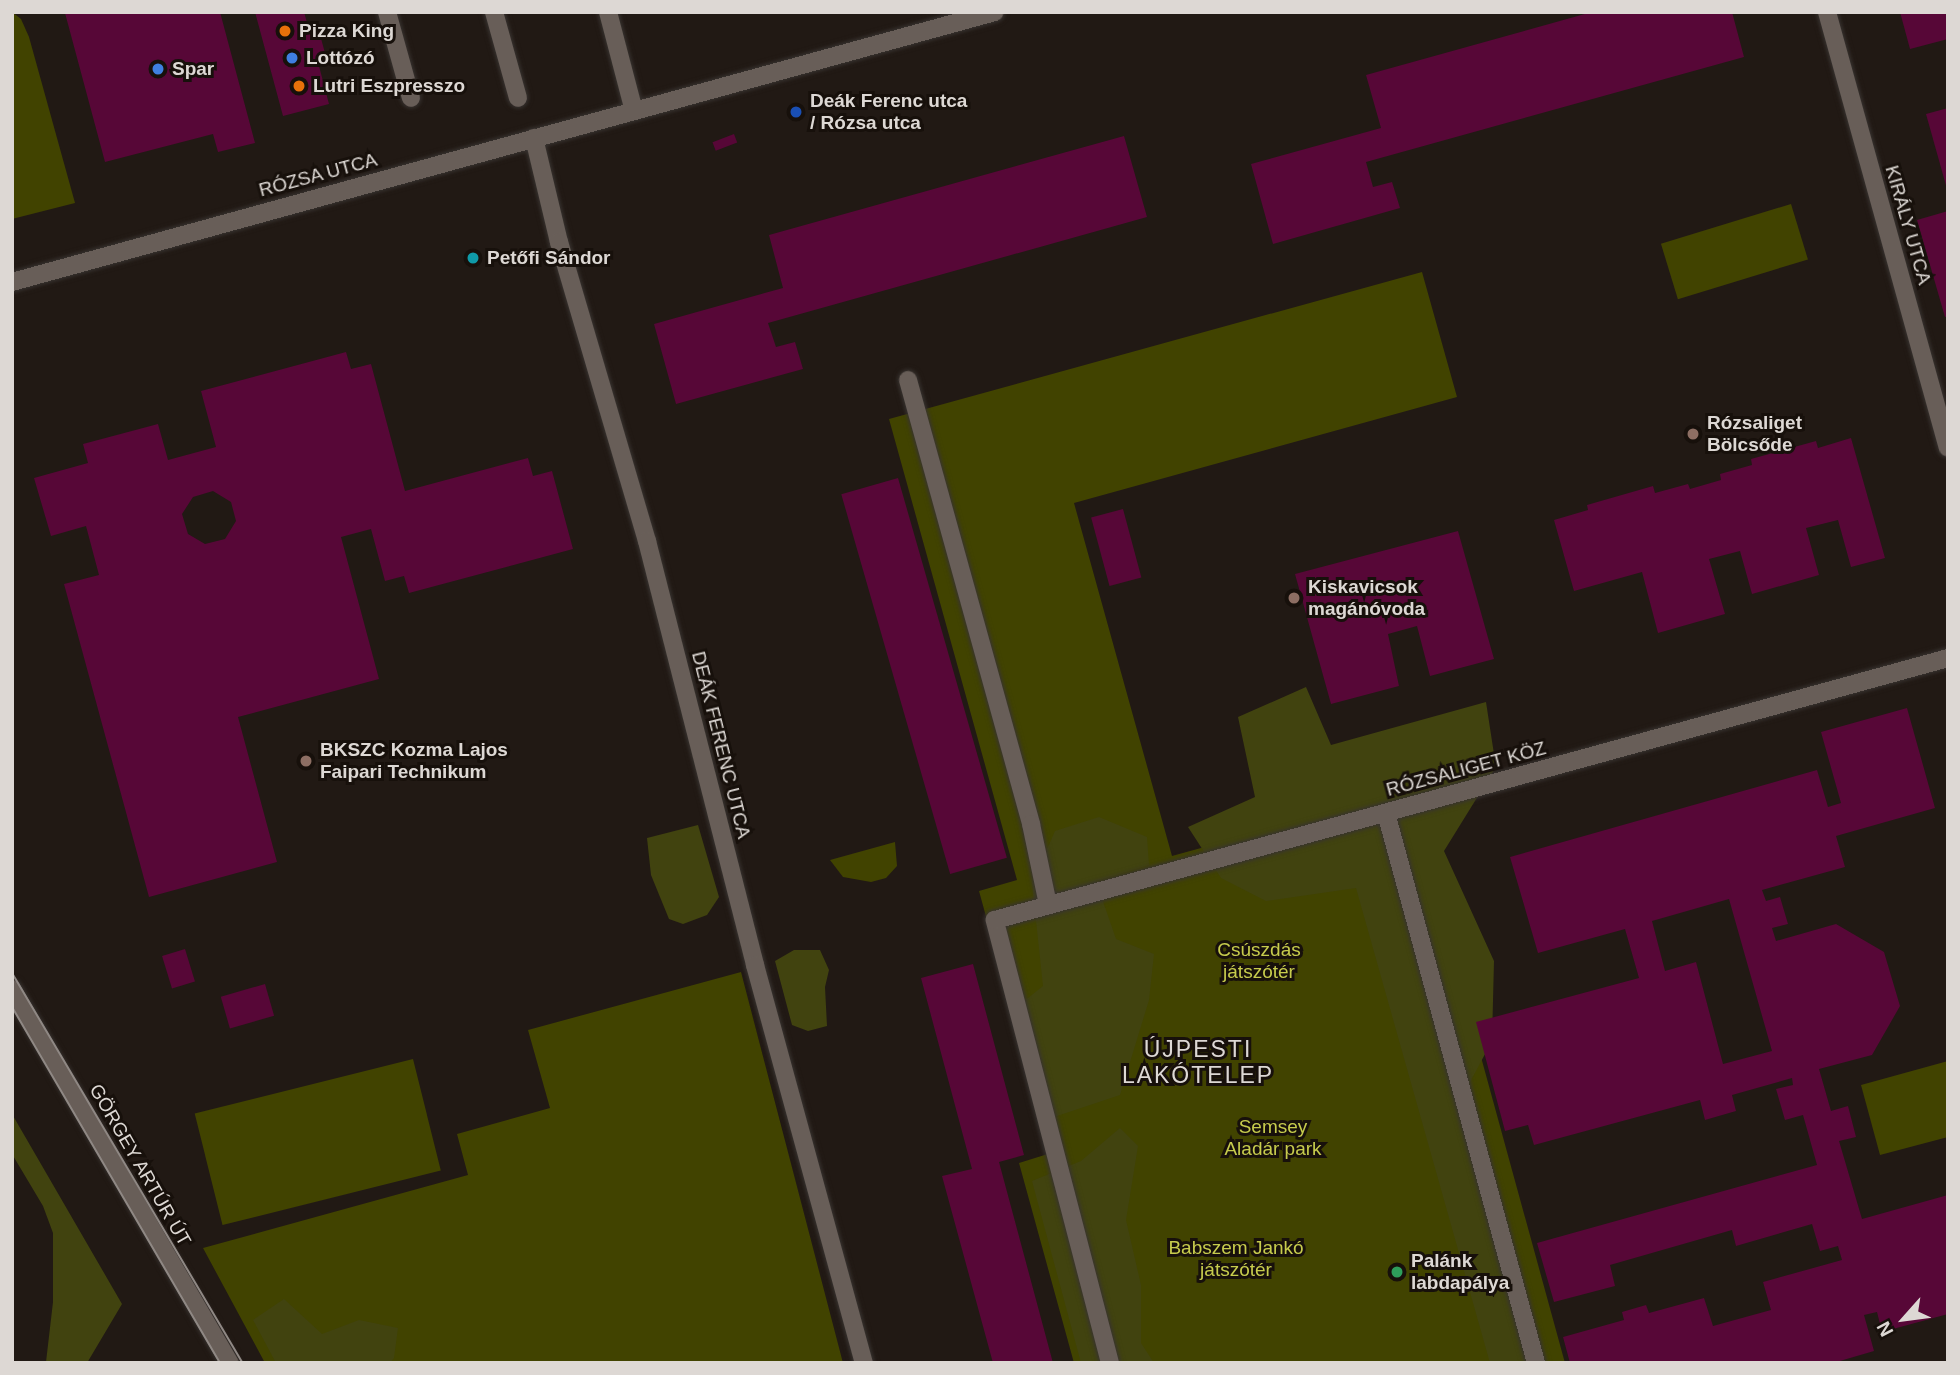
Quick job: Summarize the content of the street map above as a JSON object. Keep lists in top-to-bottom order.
{
  "streets": {
    "street": [
      "RÓZSA UTCA",
      "KIRÁLY UTCA",
      "DEÁK FERENC UTCA",
      "RÓZSALIGET KÖZ",
      "GÖRGEY ARTÚR ÚT"
    ]
  },
  "crossings": [
    ["RÓZSA UTCA", "DEÁK FERENC UTCA"]
  ],
  "districts": ["ÚJPESTI LAKÓTELEP"],
  "parks": ["Csúszdás játszótér", "Semsey Aladár park", "Babszem Jankó játszótér"],
  "places": [
    "Pizza King",
    "Lottózó",
    "Spar",
    "Lutri Eszpresszo",
    "Deák Ferenc utca / Rózsa utca",
    "Petőfi Sándor",
    "Rózsaliget Bölcsőde",
    "Kiskavicsok magánóvoda",
    "BKSZC Kozma Lajos Faipari Technikum",
    "Palánk labdapálya"
  ],
  "north": "bottom left"
}
